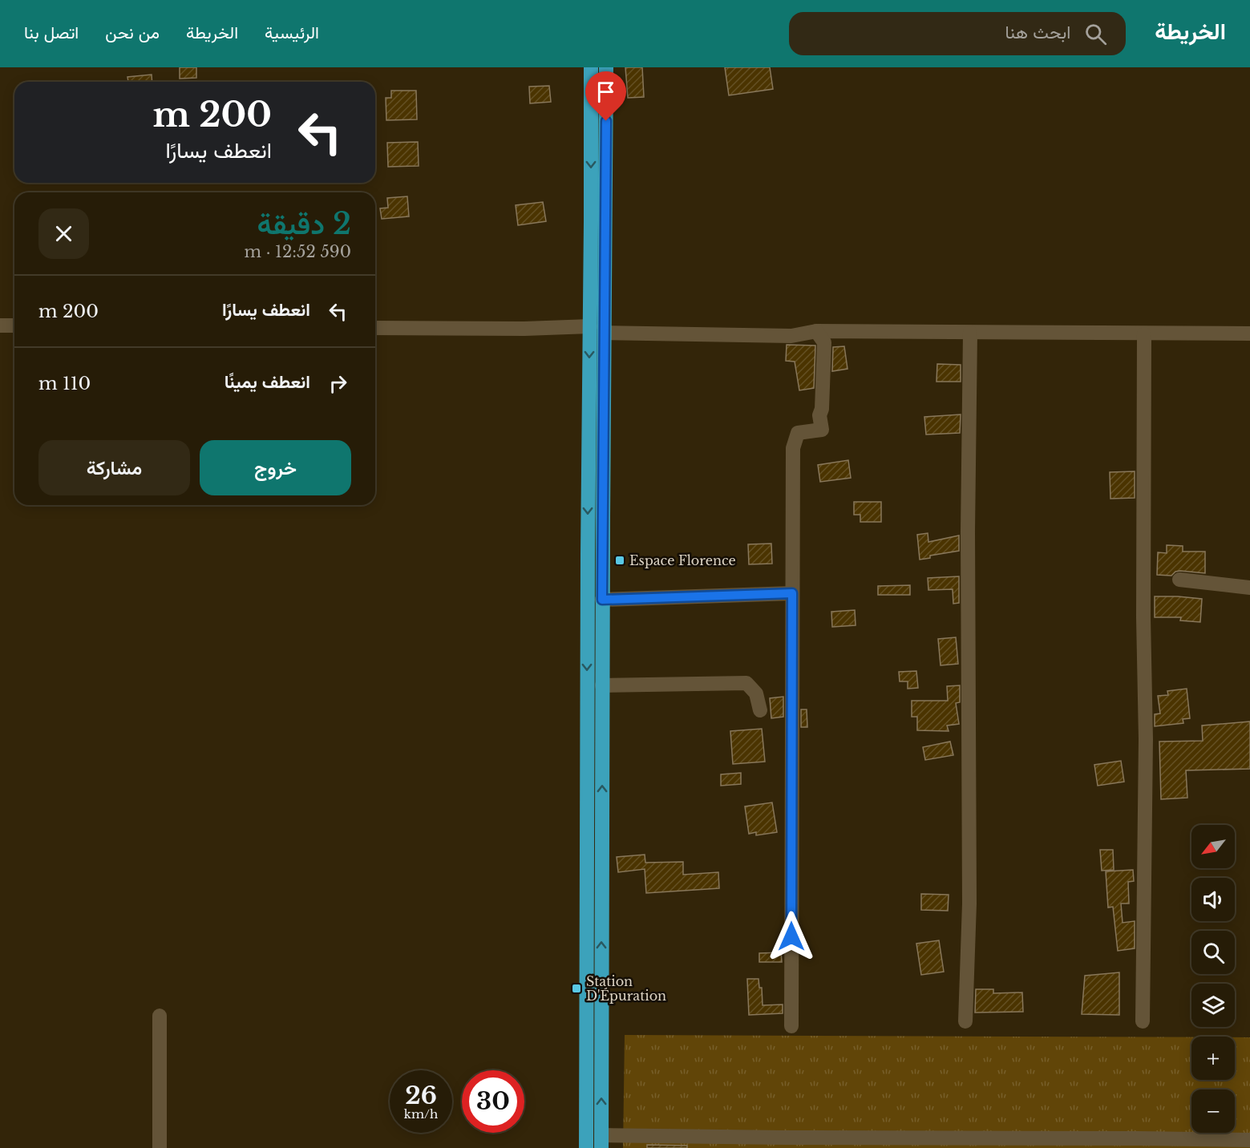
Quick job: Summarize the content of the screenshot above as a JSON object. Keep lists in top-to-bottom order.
{
  "places": {
    "transit": ["Espace Florence", "Station D'Épuration"]
  },
  "north": "bottom left",
  "page": {
    "header": "الخريطة",
    "search": "ابحث هنا",
    "nav": [
      "الرئيسية",
      "الخريطة",
      "من نحن",
      "اتصل بنا"
    ],
    "turn": ["200 m", "انعطف يسارًا"],
    "heading": ["2 دقيقة", "590 m · 12:52"],
    "list": [
      {
        "name": "انعطف يسارًا",
        "value": "200 m"
      },
      {
        "name": "انعطف يمينًا",
        "value": "110 m"
      }
    ],
    "buttons": ["خروج", "مشاركة"],
    "map_buttons": ["+", "−"],
    "speed": "26 km/h",
    "limit": "30"
  }
}
